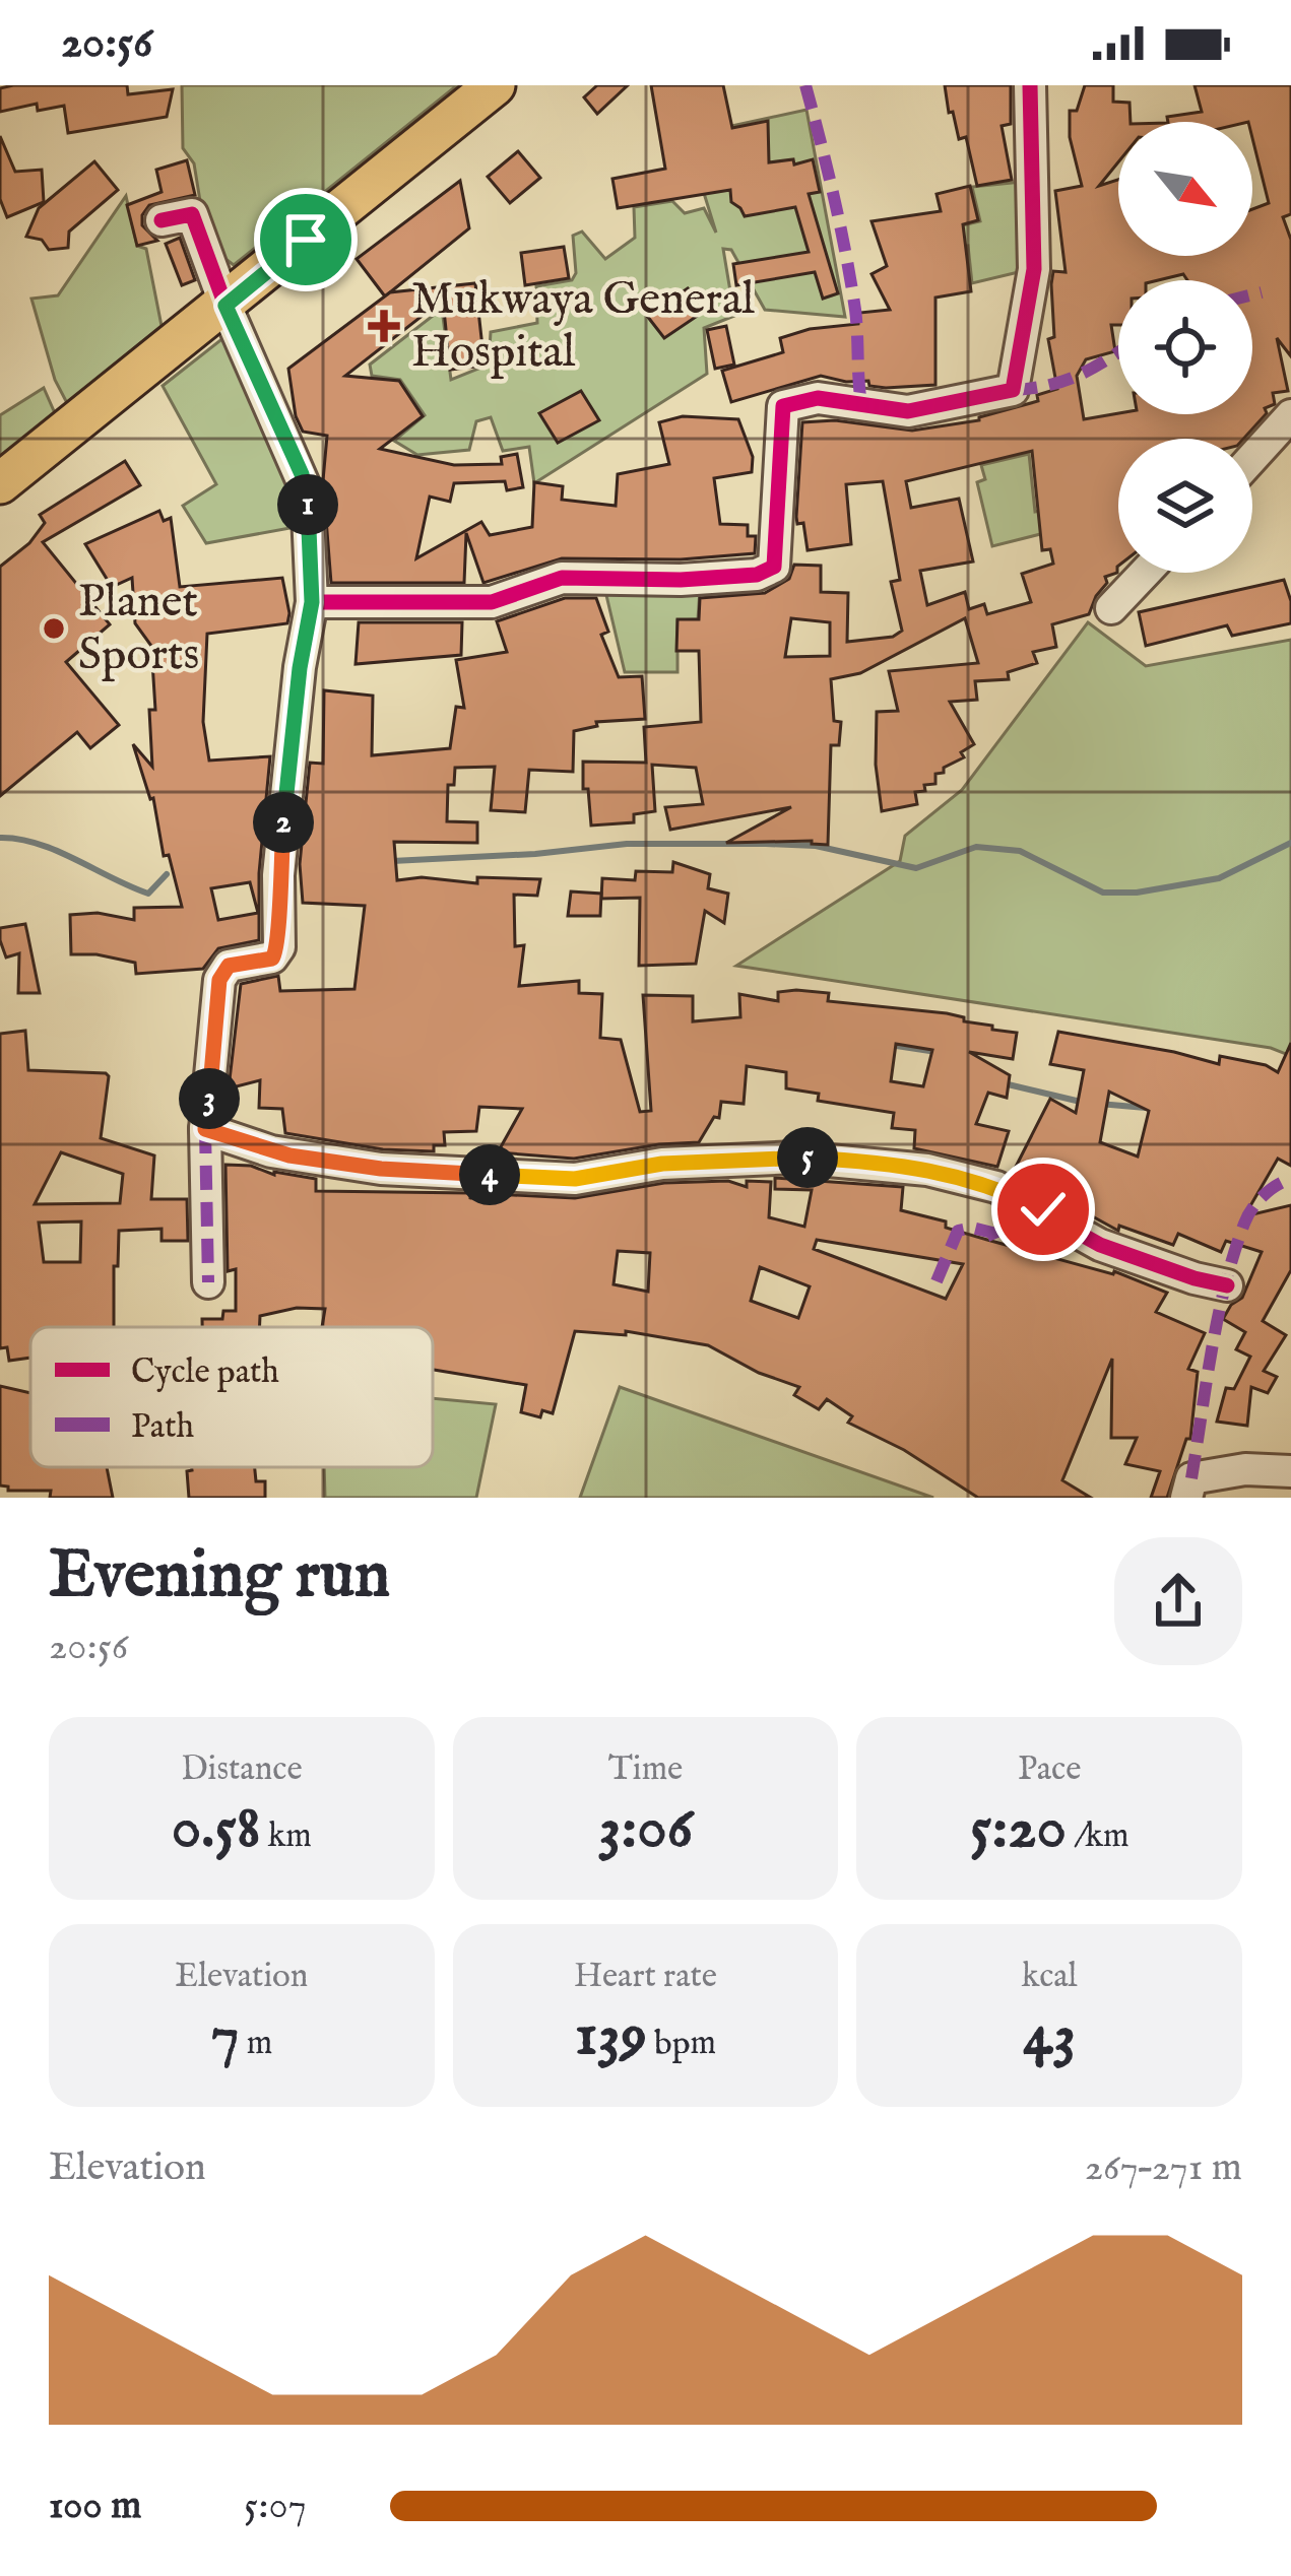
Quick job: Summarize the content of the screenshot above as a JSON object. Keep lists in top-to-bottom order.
{
  "places": {
    "health": ["Mukwaya General Hospital"],
    "other": ["Planet Sports"]
  },
  "legend": ["Cycle path", "Path"],
  "north": "bottom right",
  "page": {
    "status": "20:56",
    "pins": [
      "1",
      "2",
      "3",
      "5",
      "4"
    ],
    "heading": ["Evening run", "20:56"],
    "stats": [
      ["Distance", "0.58 km"],
      ["Time", "3:06"],
      ["Pace", "5:20 /km"],
      ["Elevation", "7 m"],
      ["Heart rate", "139 bpm"],
      ["kcal", "43"]
    ],
    "chart": ["Elevation", "267–271 m"],
    "list": [
      {
        "name": "100 m",
        "note": "5:07"
      }
    ]
  }
}
